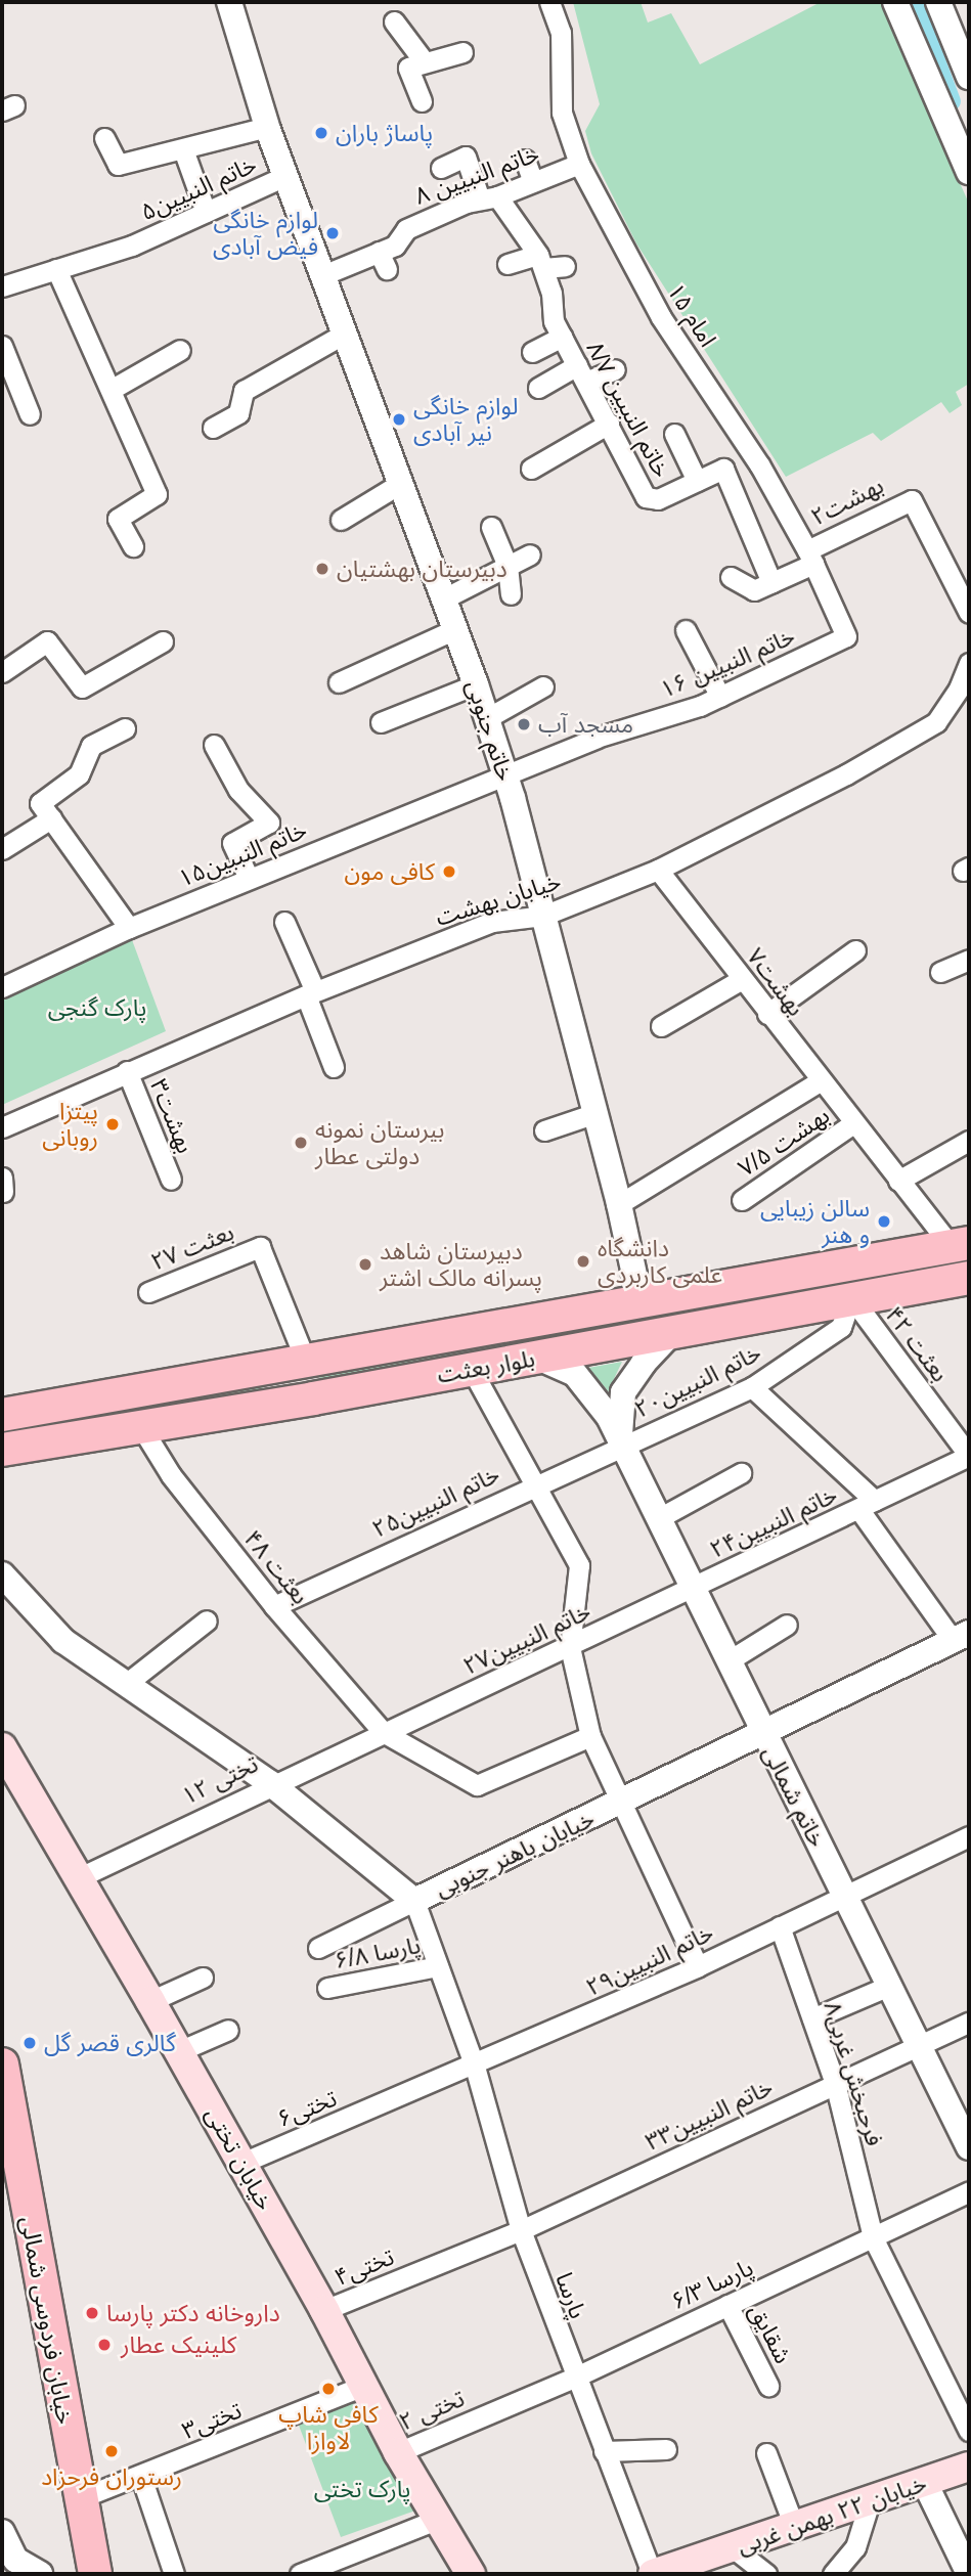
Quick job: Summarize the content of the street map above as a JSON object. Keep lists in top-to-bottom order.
{
  "streets": {
    "main road": [
      "بلوار بعثت",
      "خیابان تختی",
      "خیابان فردوسی شمالی",
      "خیابان ۲۲ بهمن غربی"
    ],
    "street": [
      "خاتم النبیین ۸",
      "خاتم النبیین۵",
      "امام ۱۵",
      "خاتم النبیین ۸/۷",
      "بهشت۲",
      "خاتم النبیین ۱۶",
      "خاتم جنوبی",
      "خاتم النببین۱۵",
      "خیابان بهشت",
      "بهشت۷",
      "بهشت۳",
      "بهشت ۷/۵",
      "بعثت ۲۷",
      "بعثت ۴۲",
      "خاتم النبیین۲۰",
      "خاتم النبیین۲۵",
      "خاتم النبیین۲۴",
      "بعثت ۴۸",
      "خاتم النبیین۲۷",
      "تختی ۱۲",
      "خاتم شمالی",
      "خیابان باهنر جنوبی",
      "پارسا ۶/۸",
      "خاتم النبیین۲۹",
      "فرحبخش غربی۸",
      "تختی۶",
      "خاتم النبیین۳۳",
      "تختی۴",
      "پارسا ۶/۳",
      "پارسا",
      "شقایق",
      "تختی ۲",
      "تختی۳"
    ]
  },
  "crossings": [
    ["خاتم النبیین ۸", "امام ۱۵"],
    ["خاتم النبیین ۸", "خاتم النبیین ۸/۷"],
    ["خاتم النبیین ۸", "خاتم جنوبی"],
    ["خاتم النبیین۵", "خاتم جنوبی"],
    ["امام ۱۵", "بهشت۲"],
    ["امام ۱۵", "خاتم النبیین ۱۶"],
    ["خاتم النبیین ۱۶", "خاتم جنوبی"],
    ["خاتم النبیین ۱۶", "خاتم النببین۱۵"],
    ["خاتم جنوبی", "خاتم النببین۱۵"],
    ["خاتم جنوبی", "خیابان بهشت"],
    ["خاتم جنوبی", "بلوار بعثت"],
    ["خیابان بهشت", "بهشت۷"],
    ["خیابان بهشت", "بهشت۳"],
    ["بهشت۷", "بهشت ۷/۵"],
    ["بهشت۷", "بلوار بعثت"],
    ["بعثت ۲۷", "بلوار بعثت"],
    ["بعثت ۴۲", "بلوار بعثت"],
    ["بعثت ۴۲", "خاتم النبیین۲۰"],
    ["بعثت ۴۲", "خاتم النبیین۲۴"],
    ["بلوار بعثت", "خاتم النبیین۲۰"],
    ["بلوار بعثت", "بعثت ۴۸"],
    ["بلوار بعثت", "خاتم شمالی"],
    ["خاتم النبیین۲۰", "خاتم النبیین۲۵"],
    ["خاتم النبیین۲۰", "خاتم شمالی"],
    ["خاتم النبیین۲۵", "بعثت ۴۸"],
    ["خاتم النبیین۲۵", "خاتم شمالی"],
    ["خاتم النبیین۲۴", "خاتم النبیین۲۷"],
    ["خاتم النبیین۲۴", "خاتم شمالی"],
    ["بعثت ۴۸", "خاتم النبیین۲۷"],
    ["بعثت ۴۸", "تختی ۱۲"],
    ["خاتم النبیین۲۷", "تختی ۱۲"],
    ["خاتم النبیین۲۷", "خاتم شمالی"],
    ["تختی ۱۲", "خیابان باهنر جنوبی"],
    ["تختی ۱۲", "خیابان تختی"],
    ["خاتم شمالی", "خیابان باهنر جنوبی"],
    ["خاتم شمالی", "خاتم النبیین۲۹"],
    ["خاتم شمالی", "خاتم النبیین۳۳"],
    ["خیابان باهنر جنوبی", "پارسا"],
    ["پارسا ۶/۸", "پارسا"],
    ["خاتم النبیین۲۹", "فرحبخش غربی۸"],
    ["خاتم النبیین۲۹", "تختی۶"],
    ["خاتم النبیین۲۹", "پارسا"],
    ["فرحبخش غربی۸", "خاتم النبیین۳۳"],
    ["فرحبخش غربی۸", "پارسا ۶/۳"],
    ["تختی۶", "خیابان تختی"],
    ["خاتم النبیین۳۳", "تختی۴"],
    ["خاتم النبیین۳۳", "پارسا"],
    ["خیابان تختی", "تختی۴"],
    ["خیابان تختی", "تختی ۲"],
    ["خیابان تختی", "تختی۳"],
    ["پارسا ۶/۳", "پارسا"],
    ["پارسا ۶/۳", "شقایق"],
    ["پارسا ۶/۳", "تختی ۲"],
    ["پارسا", "خیابان ۲۲ بهمن غربی"],
    ["خیابان فردوسی شمالی", "تختی۳"]
  ],
  "parks": ["پارک گنجی", "پارک تختی"],
  "places": [
    "پاساژ باران",
    "لوازم خانگی فیض آبادی",
    "لوازم خانگی نیر آبادی",
    "دبیرستان بهشتیان",
    "مسجد آب",
    "کافی مون",
    "پیتزا روبانی",
    "بیرستان نمونه دولتی عطار",
    "سالن زیبایی و هنر",
    "دانشگاه علمی کاربردی",
    "دبیرستان شاهد پسرانه مالک اشتر",
    "گالری قصر گل",
    "داروخانه دکتر پارسا",
    "کلینیک عطار",
    "كافى شاپ لاوازا",
    "رستوران فرحزاد"
  ]
}
